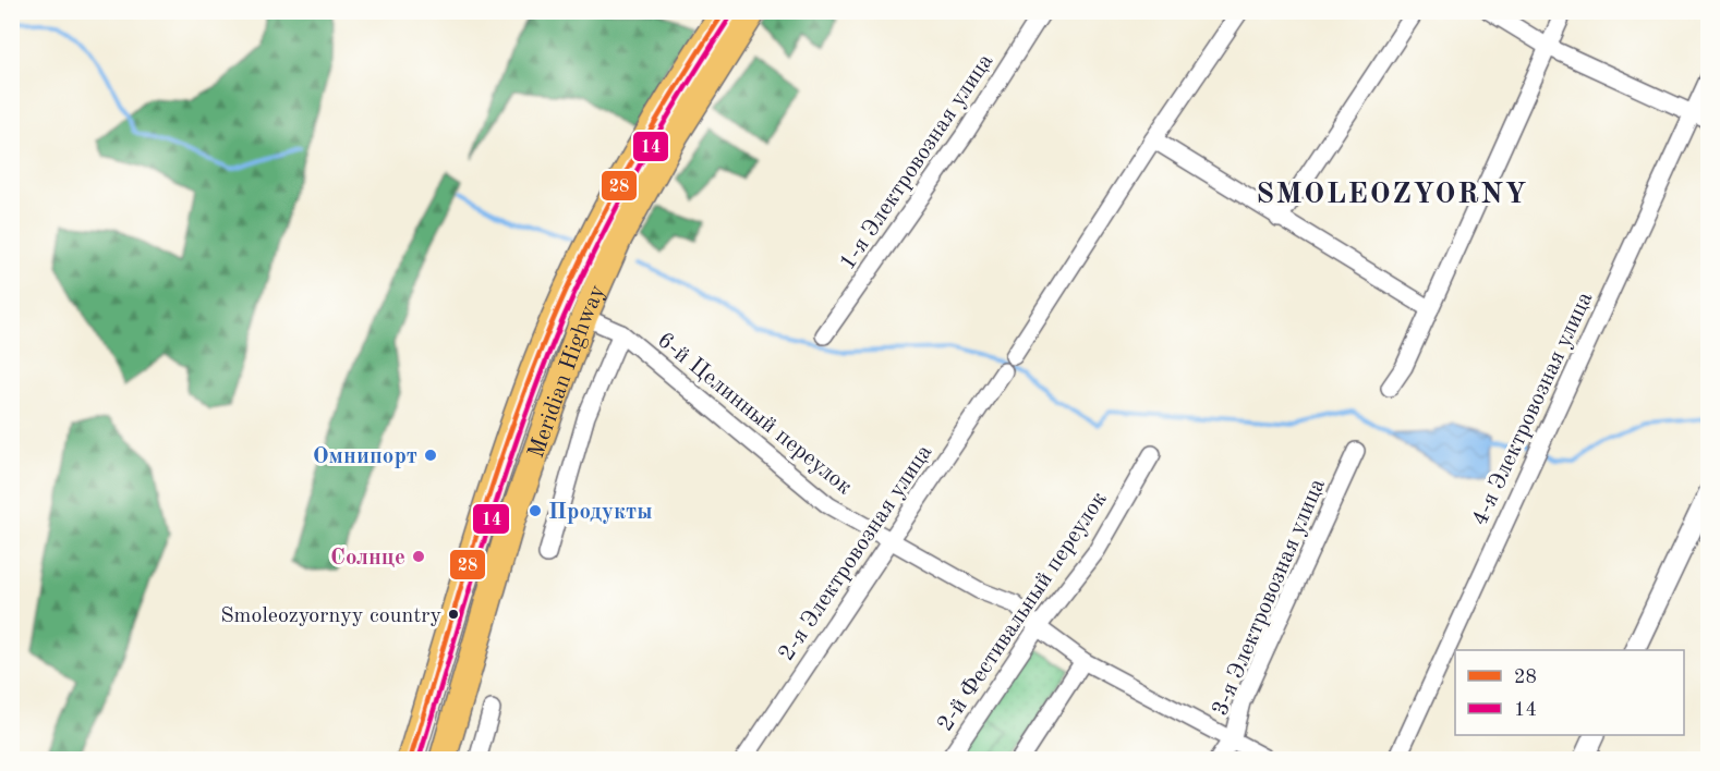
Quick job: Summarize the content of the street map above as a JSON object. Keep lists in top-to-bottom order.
{
  "streets": {
    "main road": ["Meridian Highway"],
    "street": [
      "1-я Электровозная улица",
      "4-я Электровозная улица",
      "6-й Целинный переулок",
      "2-я Электровозная улица",
      "3-я Электровозная улица",
      "2-й Фестивальный переулок"
    ]
  },
  "crossings": [
    ["Meridian Highway", "6-й Целинный переулок"],
    ["6-й Целинный переулок", "2-я Электровозная улица"],
    ["6-й Целинный переулок", "3-я Электровозная улица"],
    ["6-й Целинный переулок", "2-й Фестивальный переулок"]
  ],
  "districts": ["SMOLEOZYORNY"],
  "places": [
    "Омнипорт",
    "Продукты",
    "Солнце",
    "Smoleozyornyy country"
  ],
  "lines": ["transit line 28", "transit line 14"],
  "legend": ["28", "14"]
}
